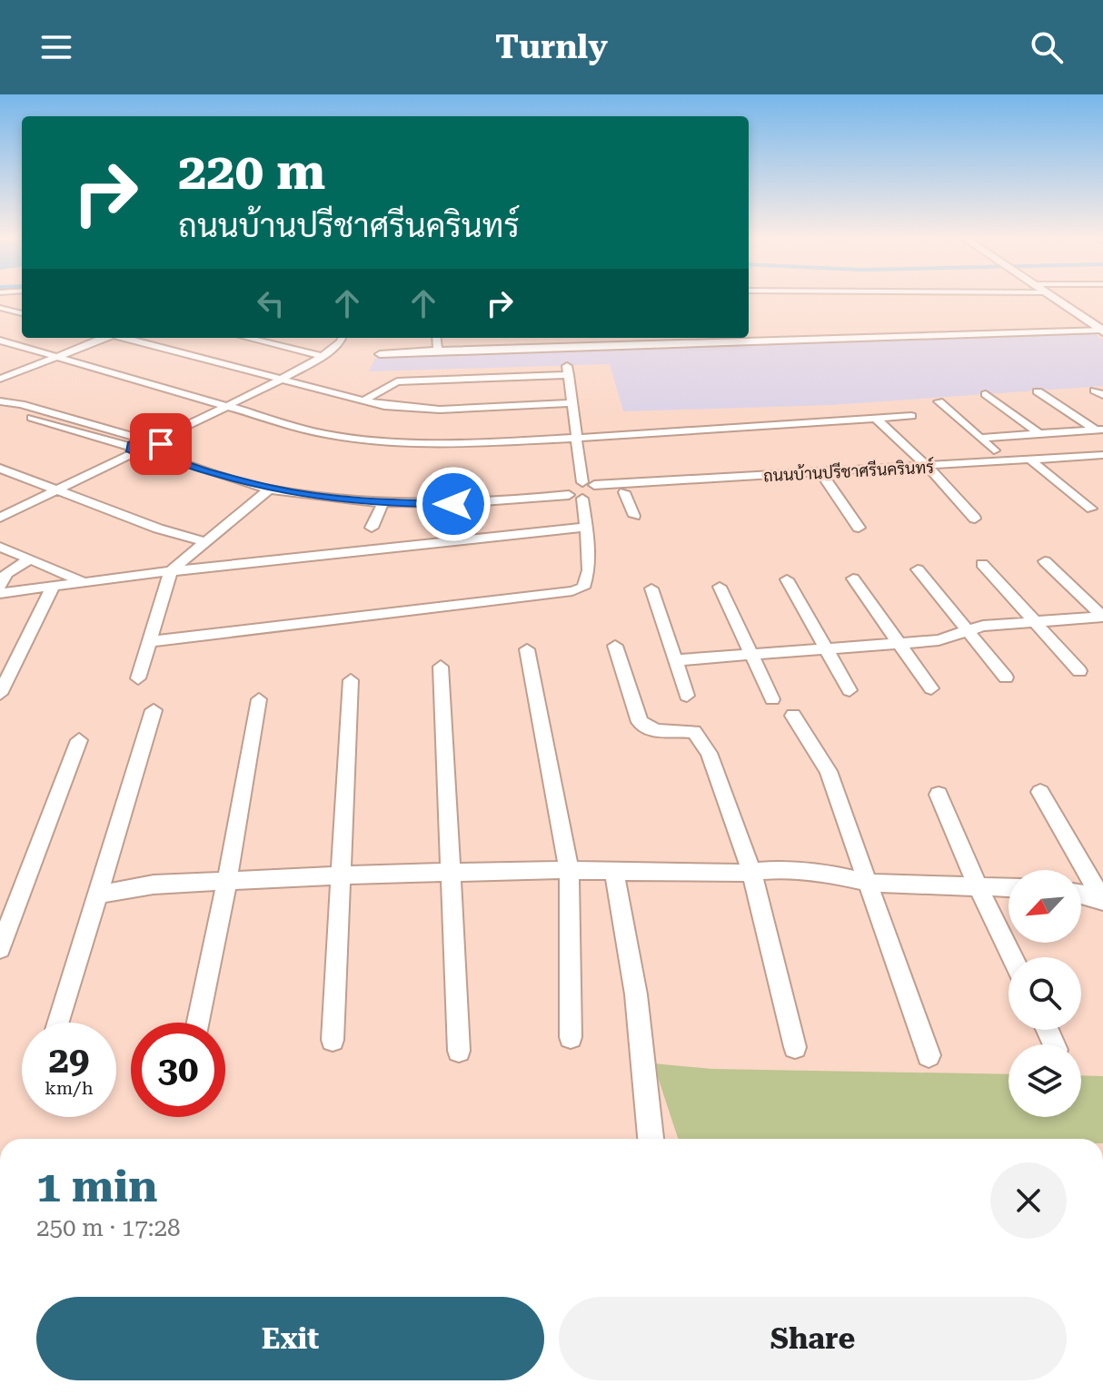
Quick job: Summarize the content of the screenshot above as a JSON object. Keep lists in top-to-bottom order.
{
  "streets": {
    "street": ["ถนนบ้านปรีชาศรีนครินทร์"]
  },
  "north": "bottom left",
  "page": {
    "header": "Turnly",
    "turn": ["220 m", "ถนนบ้านปรีชาศรีนครินทร์"],
    "speed": "29 km/h",
    "limit": "30",
    "heading": ["1 min", "250 m · 17:28"],
    "buttons": ["Exit", "Share"]
  }
}
